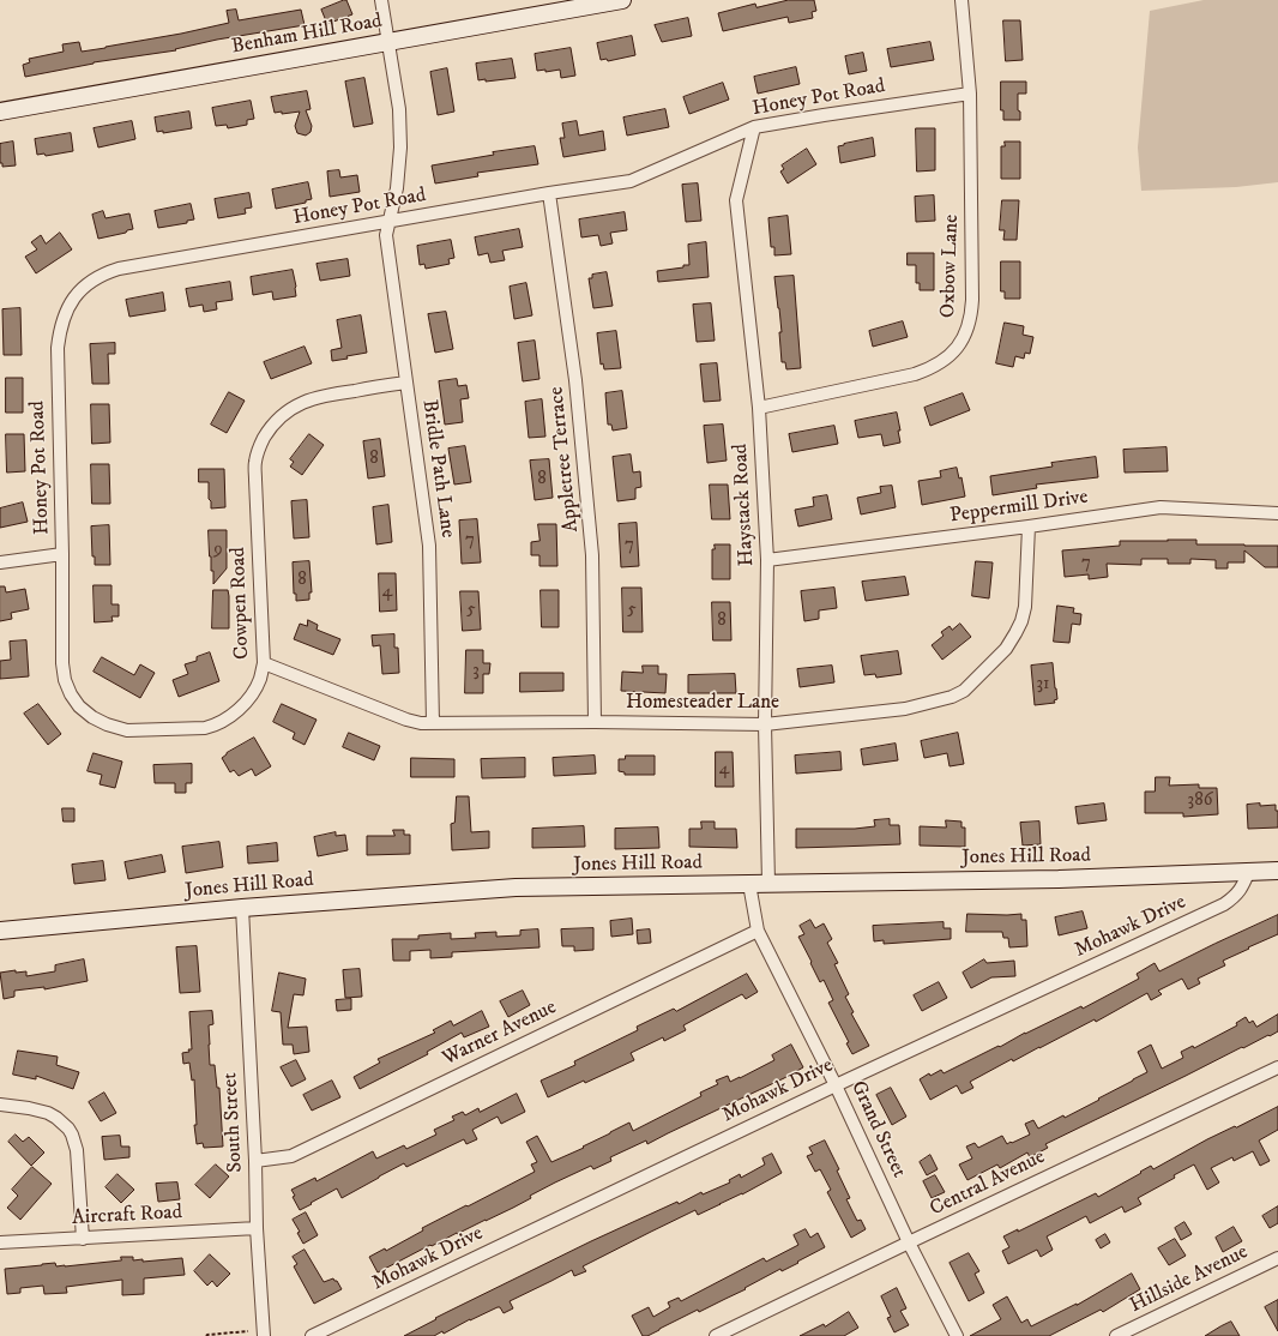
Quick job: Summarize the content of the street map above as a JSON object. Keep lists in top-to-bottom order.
{
  "streets": {
    "main road": ["Benham Hill Road", "Jones Hill Road"],
    "street": [
      "Honey Pot Road",
      "Oxbow Lane",
      "Appletree Terrace",
      "Bridle Path Lane",
      "Haystack Road",
      "Peppermill Drive",
      "Cowpen Road",
      "Homesteader Lane",
      "Mohawk Drive",
      "Warner Avenue",
      "South Street",
      "Grand Street",
      "Central Avenue",
      "Aircraft Road",
      "Hillside Avenue"
    ]
  },
  "crossings": [
    ["Benham Hill Road", "Bridle Path Lane"],
    ["Honey Pot Road", "Oxbow Lane"],
    ["Honey Pot Road", "Appletree Terrace"],
    ["Honey Pot Road", "Bridle Path Lane"],
    ["Honey Pot Road", "Haystack Road"],
    ["Honey Pot Road", "Cowpen Road"],
    ["Oxbow Lane", "Haystack Road"],
    ["Appletree Terrace", "Homesteader Lane"],
    ["Bridle Path Lane", "Cowpen Road"],
    ["Bridle Path Lane", "Homesteader Lane"],
    ["Haystack Road", "Peppermill Drive"],
    ["Haystack Road", "Homesteader Lane"],
    ["Haystack Road", "Jones Hill Road"],
    ["Peppermill Drive", "Homesteader Lane"],
    ["Cowpen Road", "Homesteader Lane"],
    ["Jones Hill Road", "Mohawk Drive"],
    ["Jones Hill Road", "South Street"],
    ["Jones Hill Road", "Grand Street"],
    ["Mohawk Drive", "Grand Street"],
    ["Warner Avenue", "South Street"],
    ["Warner Avenue", "Grand Street"],
    ["South Street", "Aircraft Road"],
    ["Grand Street", "Central Avenue"]
  ],
  "house_numbers": [
    "8",
    "8",
    "7",
    "7",
    "9",
    "7",
    "8",
    "4",
    "5",
    "5",
    "8",
    "3",
    "31",
    "4",
    "386"
  ]
}
